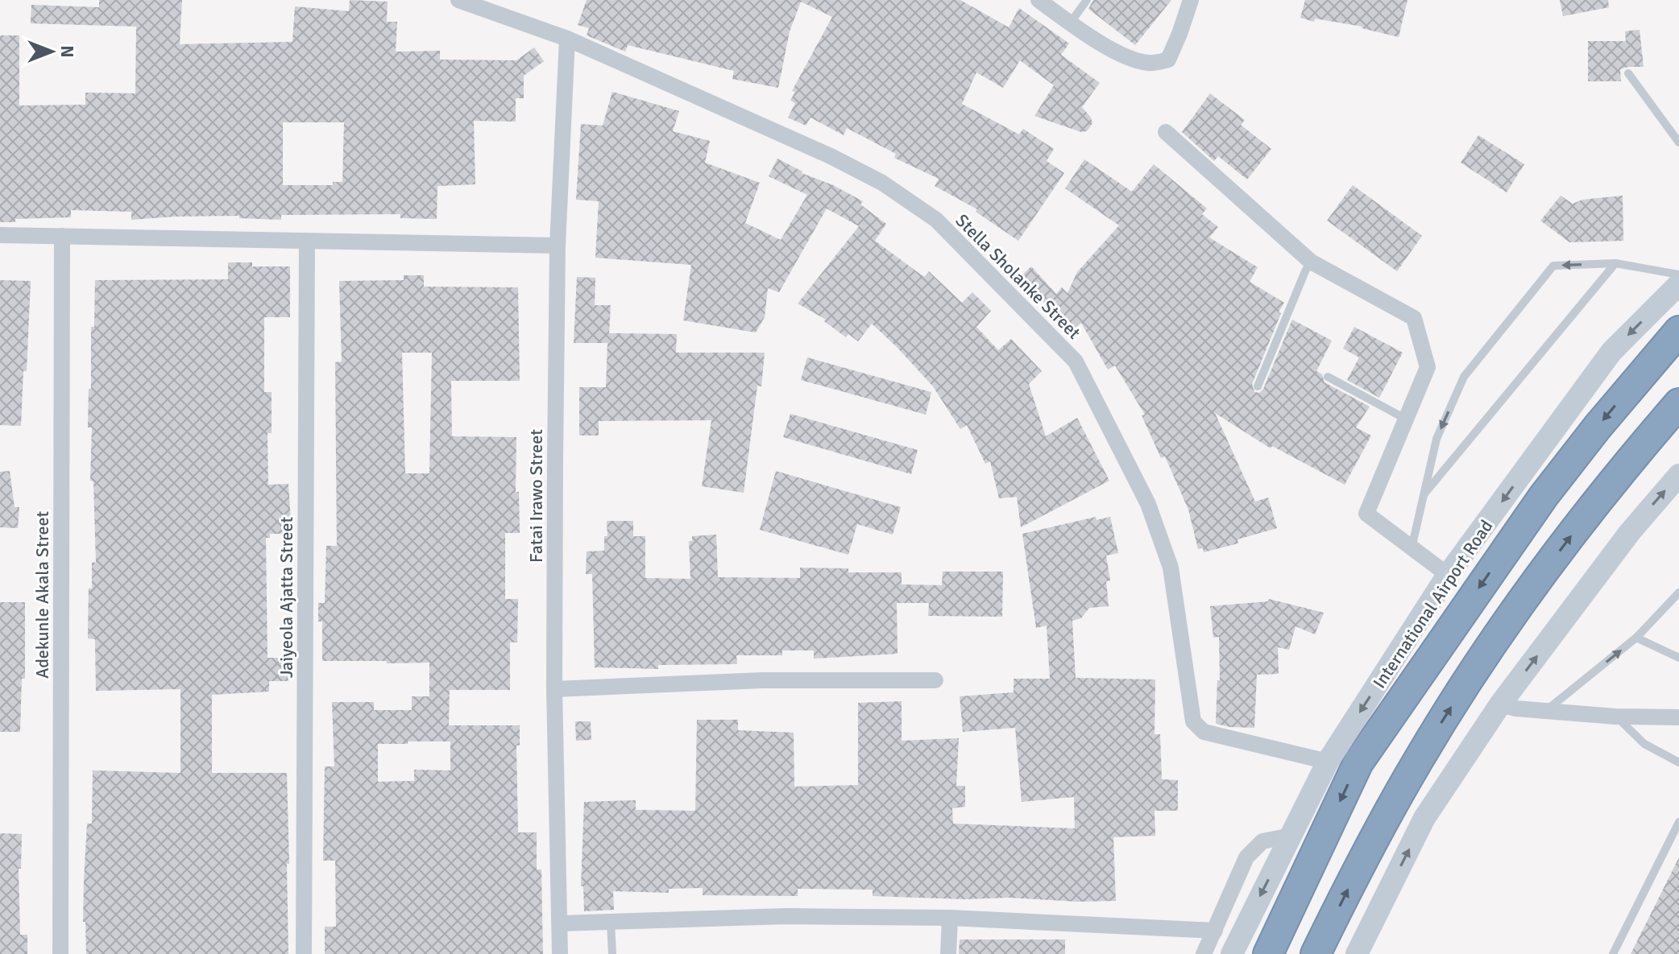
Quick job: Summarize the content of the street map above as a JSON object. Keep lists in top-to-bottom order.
{
  "streets": {
    "highway": ["International Airport Road"],
    "street": [
      "Stella Sholanke Street",
      "Fatai Irawo Street",
      "Adekunle Akala Street",
      "Jaiyeola Ajatta Street"
    ]
  },
  "crossings": [
    ["Stella Sholanke Street", "Fatai Irawo Street"],
    ["Stella Sholanke Street", "International Airport Road"]
  ],
  "north": "right"
}
